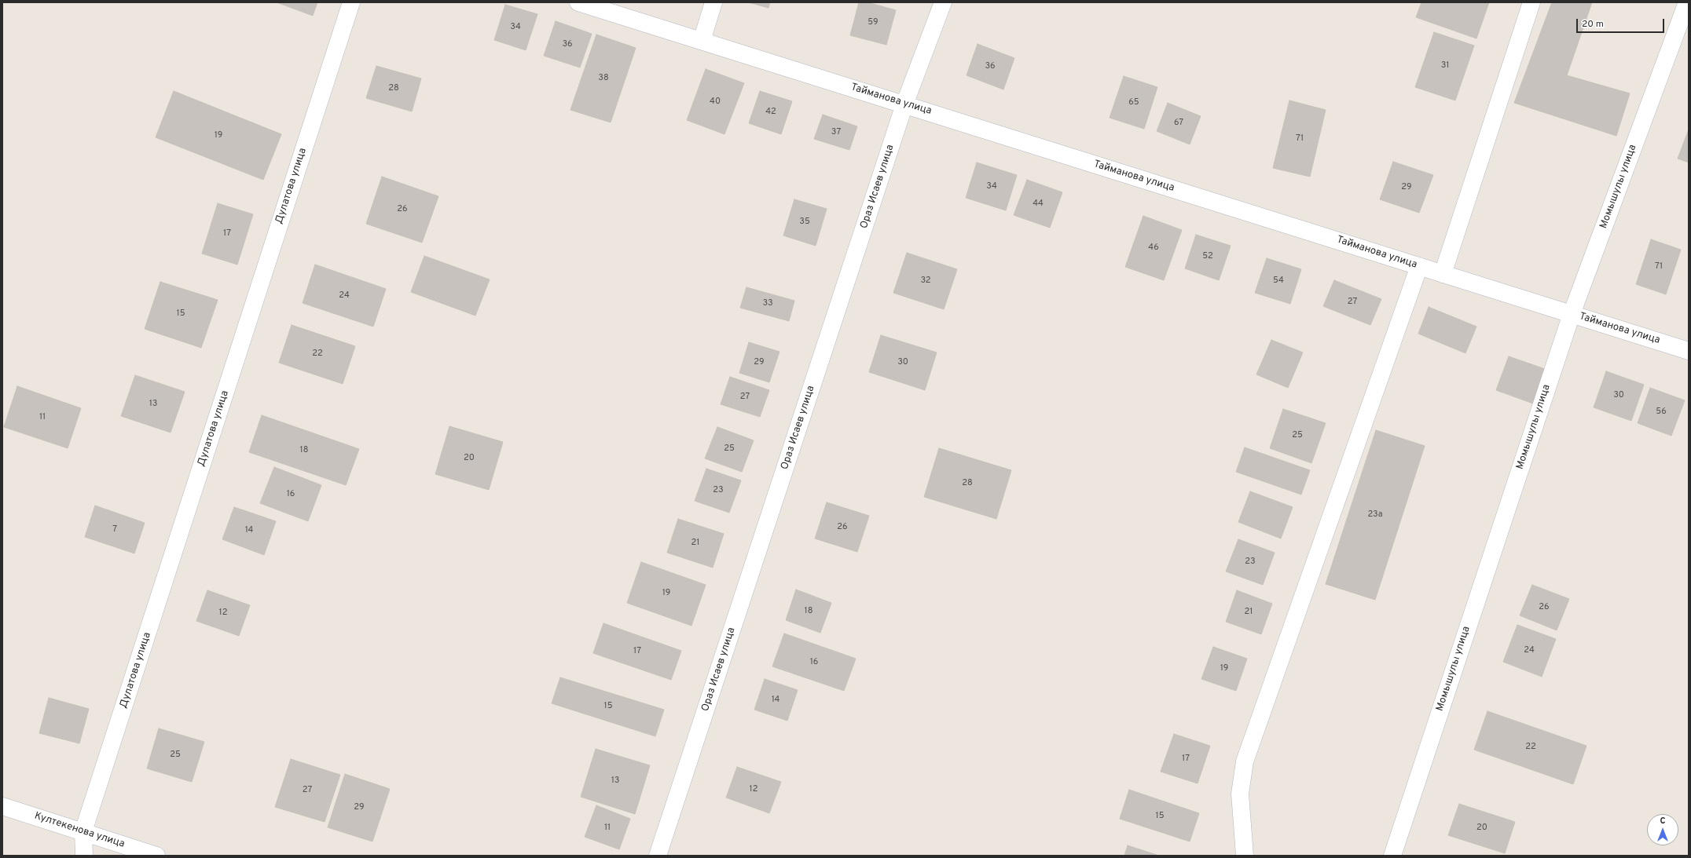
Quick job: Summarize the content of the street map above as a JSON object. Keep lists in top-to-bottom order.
{
  "streets": {
    "street": [
      "Тайманова улица",
      "Дулатова улица",
      "Ораз Исаев улица",
      "Момышулы улица",
      "Култекенова улица"
    ]
  },
  "crossings": [
    ["Тайманова улица", "Ораз Исаев улица"],
    ["Тайманова улица", "Момышулы улица"],
    ["Дулатова улица", "Култекенова улица"]
  ],
  "house_numbers": [
    "59",
    "34",
    "36",
    "31",
    "36",
    "38",
    "28",
    "40",
    "65",
    "42",
    "67",
    "37",
    "19",
    "71",
    "34",
    "29",
    "44",
    "26",
    "35",
    "17",
    "46",
    "52",
    "71",
    "32",
    "54",
    "24",
    "27",
    "33",
    "15",
    "22",
    "29",
    "30",
    "30",
    "27",
    "13",
    "56",
    "11",
    "25",
    "25",
    "18",
    "20",
    "28",
    "23",
    "16",
    "23а",
    "26",
    "7",
    "14",
    "21",
    "23",
    "19",
    "26",
    "18",
    "21",
    "12",
    "24",
    "17",
    "16",
    "19",
    "14",
    "15",
    "22",
    "25",
    "17",
    "13",
    "12",
    "27",
    "29",
    "15",
    "11",
    "20"
  ],
  "scale_bar": "20 m",
  "north": "top"
}
